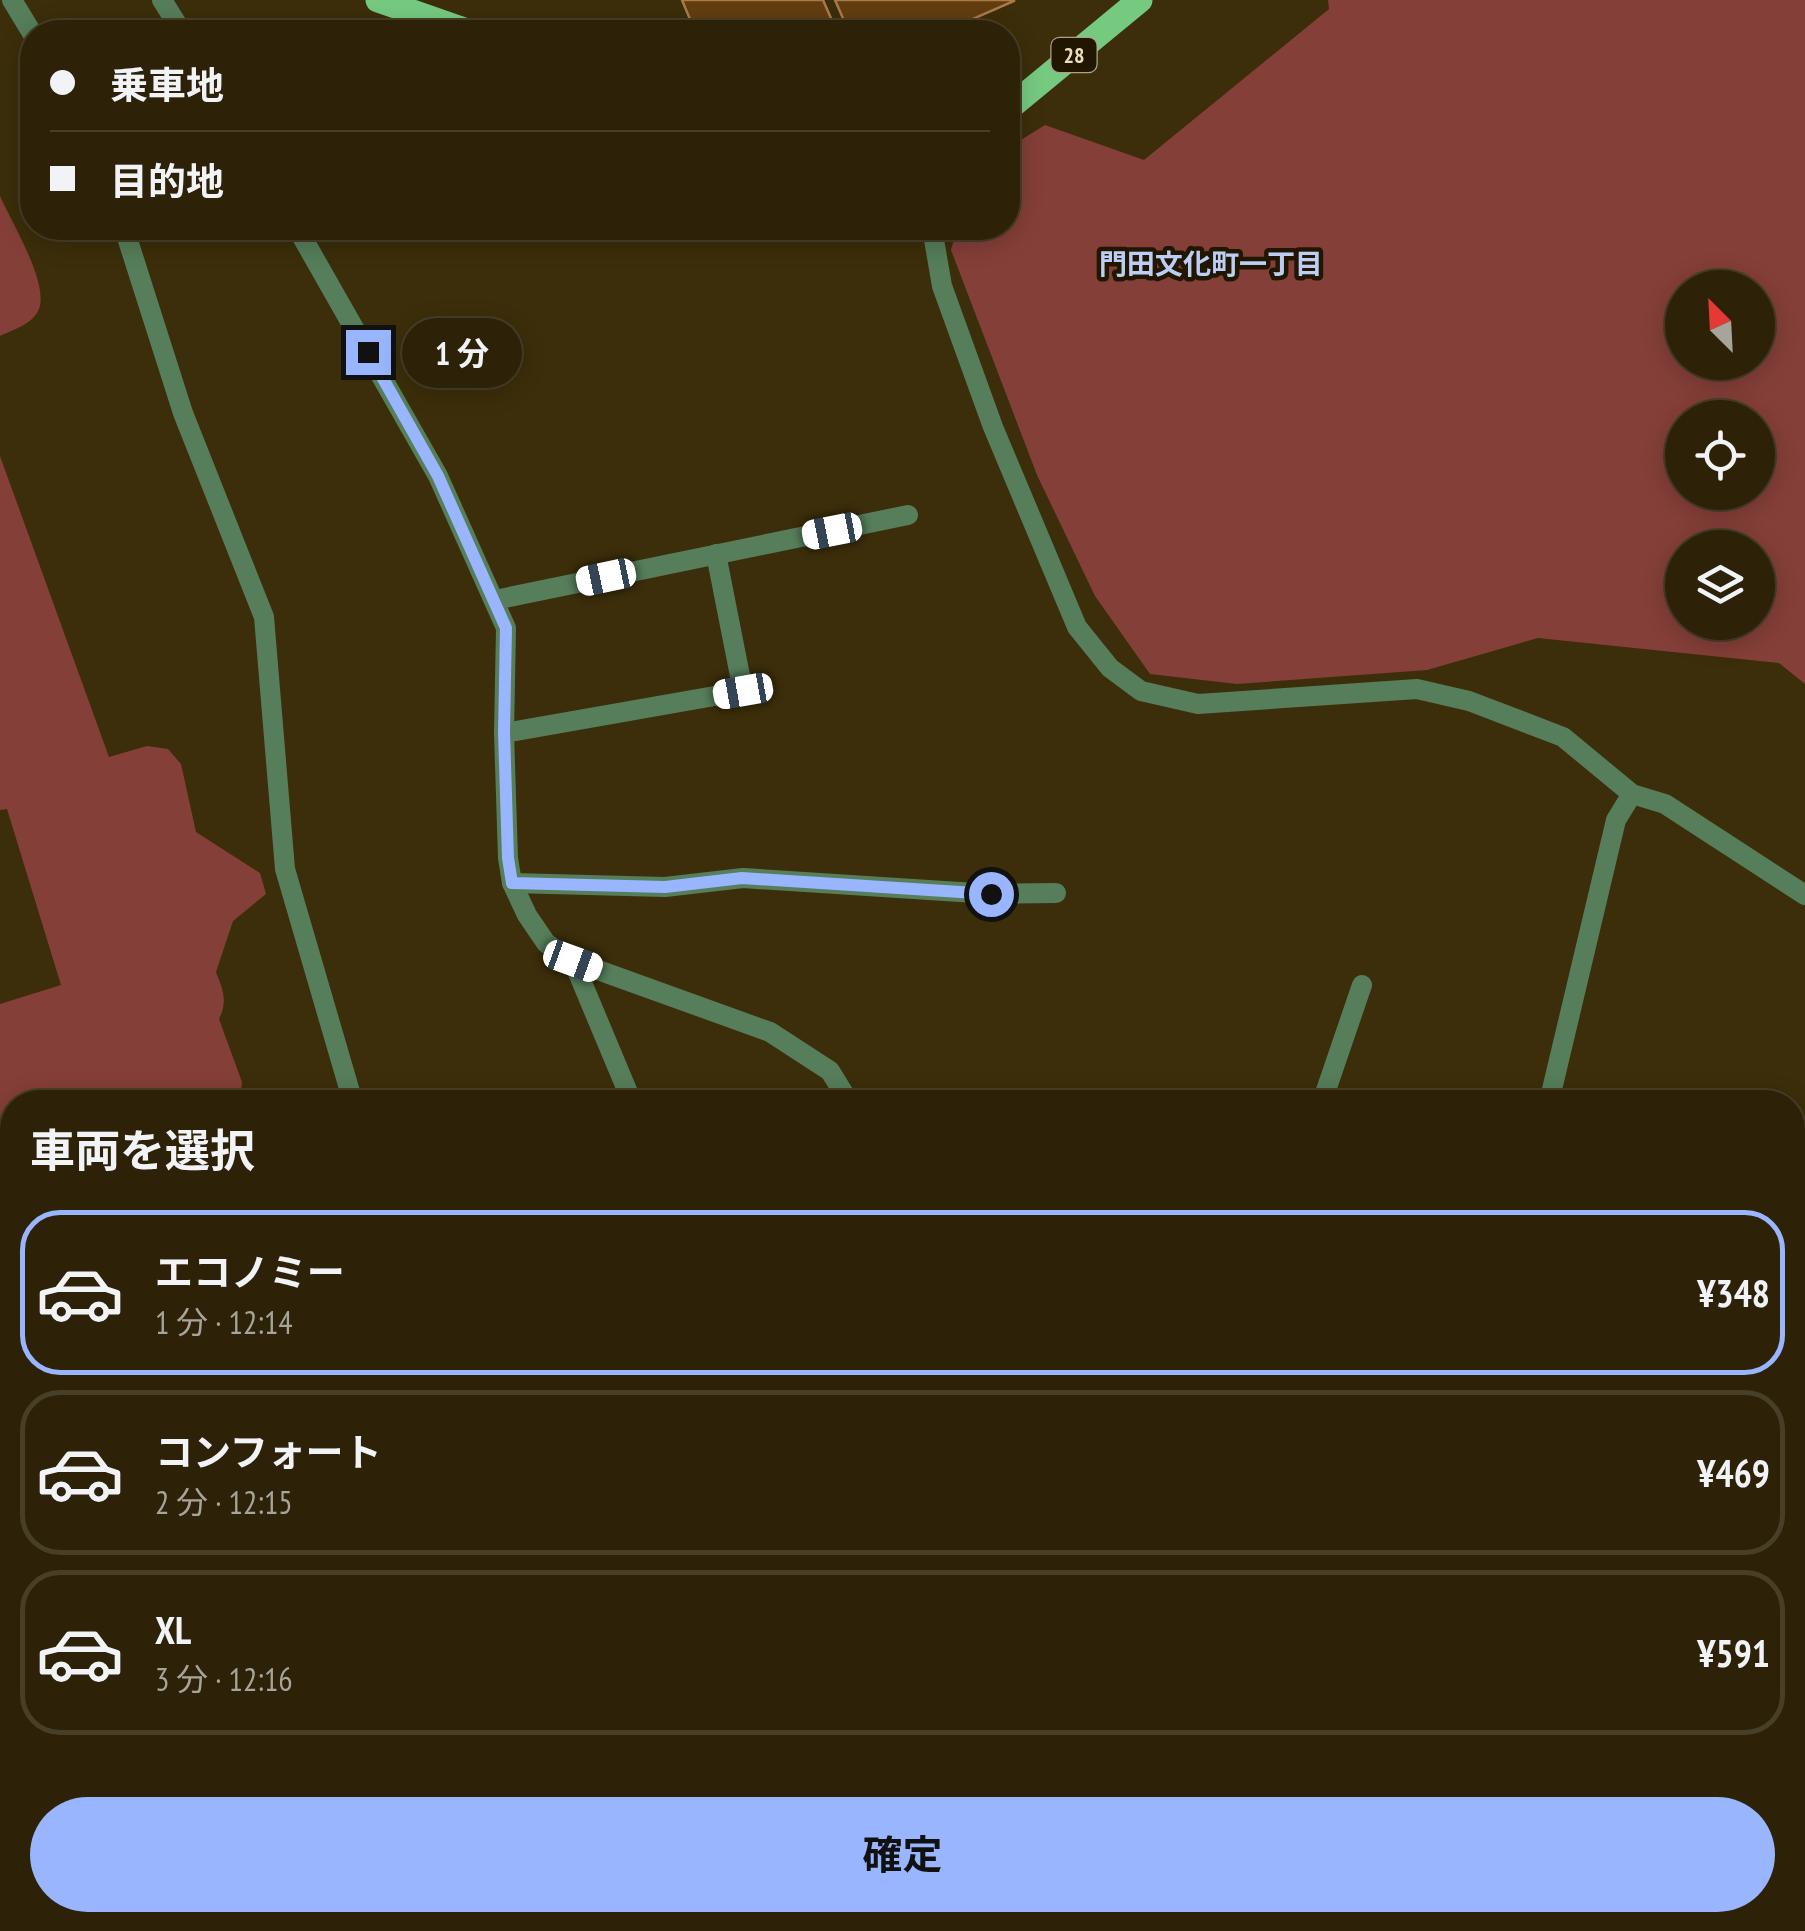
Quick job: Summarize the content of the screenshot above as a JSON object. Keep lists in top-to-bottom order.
{
  "streets": {
    "main road": ["28"]
  },
  "districts": ["門田文化町一丁目"],
  "north": "top left",
  "page": {
    "banner": ["乗車地", "目的地"],
    "bubble": "1 分",
    "heading": "車両を選択",
    "list": [
      {
        "name": "エコノミー",
        "note": "1 分 · 12:14",
        "value": "¥348"
      },
      {
        "name": "コンフォート",
        "note": "2 分 · 12:15",
        "value": "¥469"
      },
      {
        "name": "XL",
        "note": "3 分 · 12:16",
        "value": "¥591"
      }
    ],
    "buttons": "確定"
  }
}
